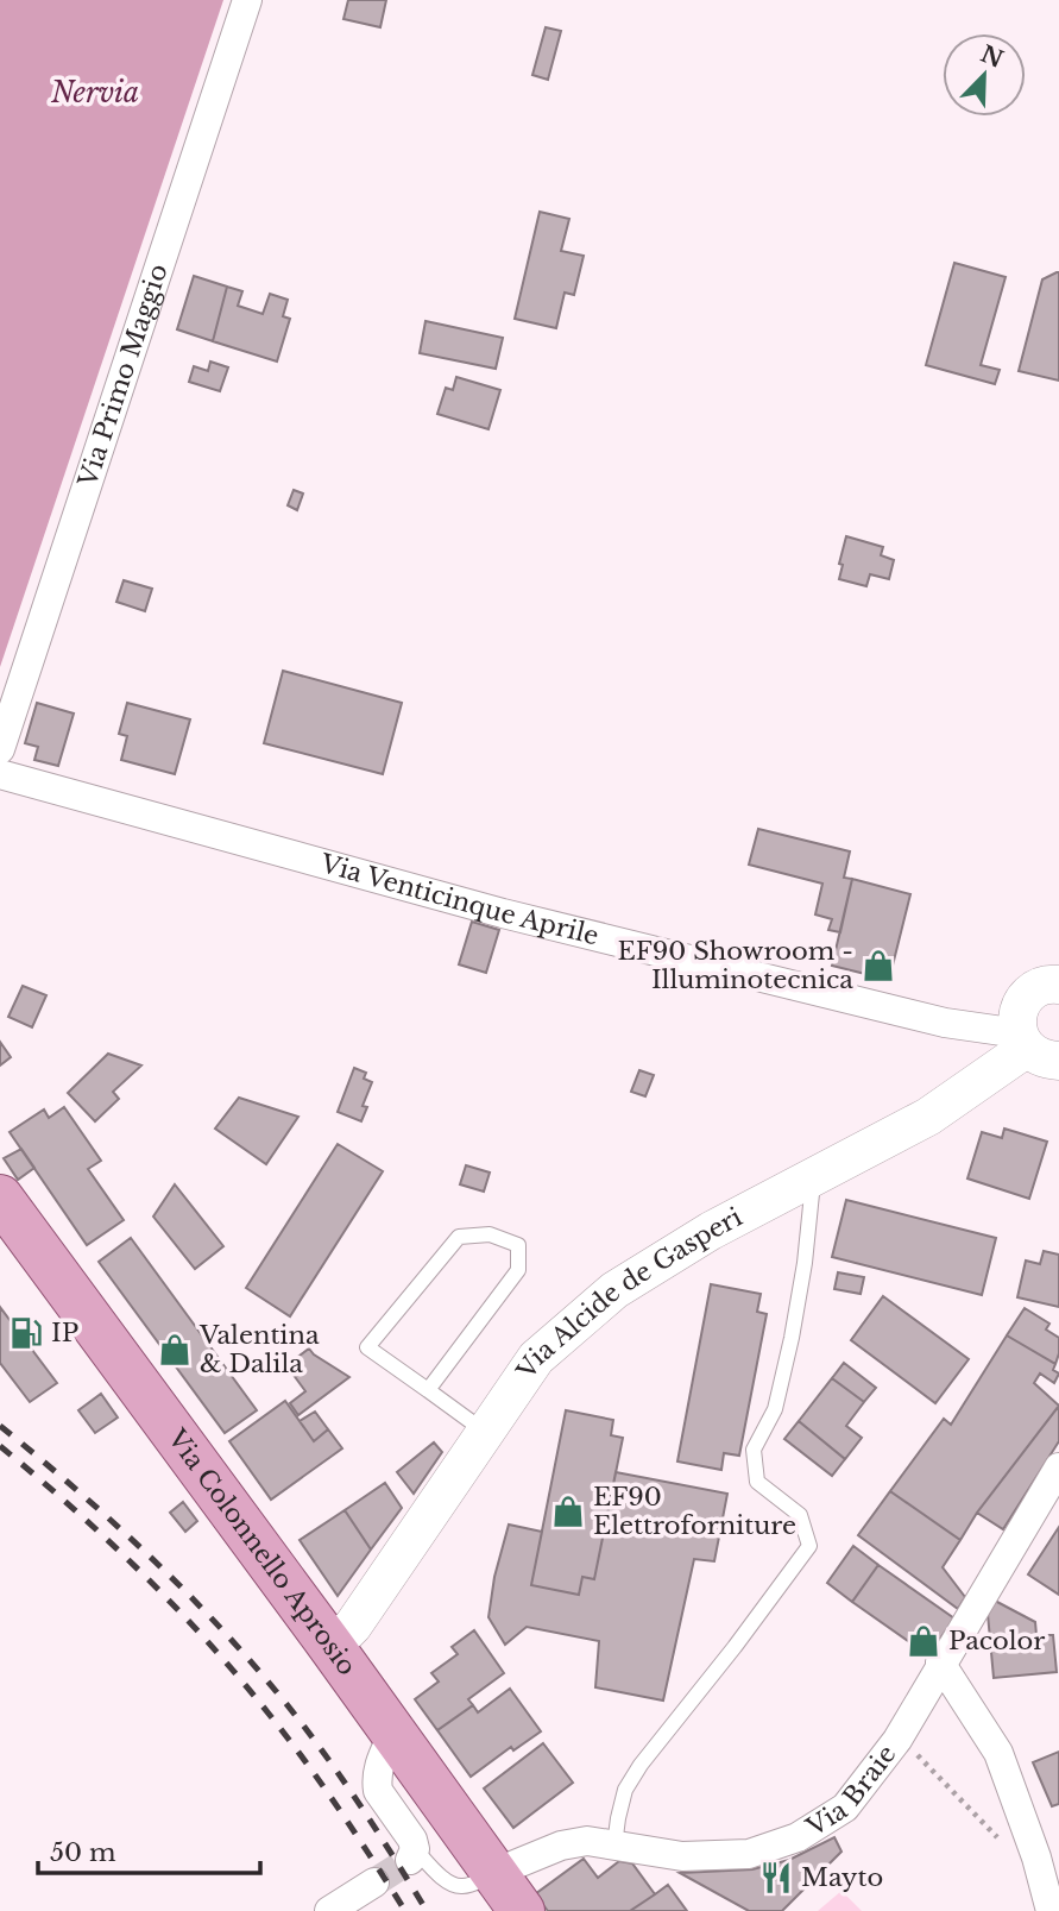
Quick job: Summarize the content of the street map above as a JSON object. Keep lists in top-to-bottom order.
{
  "streets": {
    "main road": ["Via Colonnello Aprosio"],
    "street": [
      "Via Primo Maggio",
      "Via Venticinque Aprile",
      "Via Alcide de Gasperi",
      "Via Braie"
    ]
  },
  "crossings": [
    ["Via Venticinque Aprile", "Via Alcide de Gasperi"],
    ["Via Alcide de Gasperi", "Via Colonnello Aprosio"],
    ["Via Colonnello Aprosio", "Via Braie"]
  ],
  "water": ["Nervia"],
  "places": {
    "shop": [
      "EF90 Showroom - Illuminotecnica",
      "Valentina & Dalila",
      "EF90 Elettroforniture",
      "Pacolor"
    ],
    "fuel station": ["IP"],
    "restaurant": ["Mayto"]
  },
  "scale_bar": "50 m",
  "north": "top right"
}
